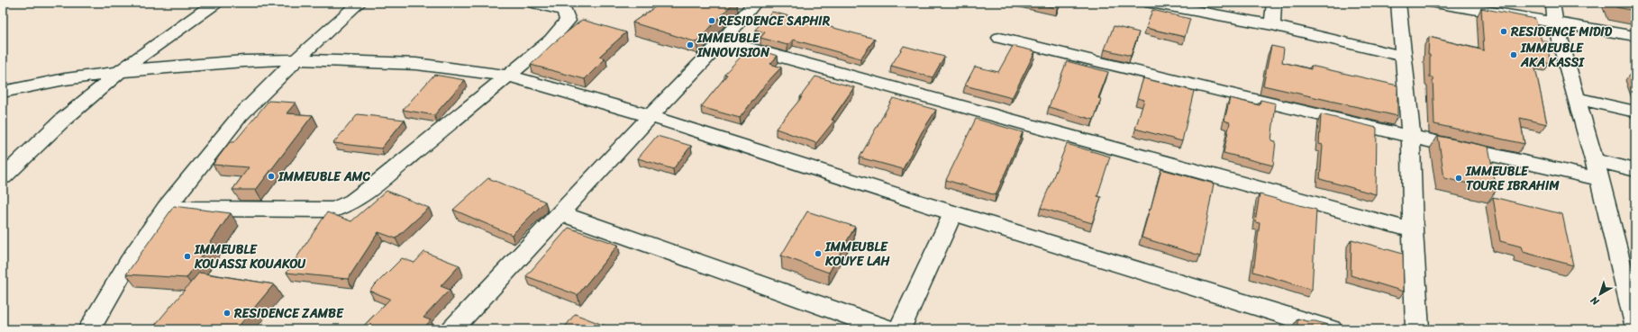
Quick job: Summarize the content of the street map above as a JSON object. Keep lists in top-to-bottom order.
{
  "places": [
    "RESIDENCE SAPHIR",
    "RESIDENCE MIDID",
    "IMMEUBLE INNOVISION",
    "IMMEUBLE AKA KASSI",
    "IMMEUBLE AMC",
    "IMMEUBLE TOURE IBRAHIM",
    "IMMEUBLE KOUYE LAH",
    "IMMEUBLE KOUASSI KOUAKOU",
    "RESIDENCE ZAMBE"
  ],
  "north": "bottom left"
}
